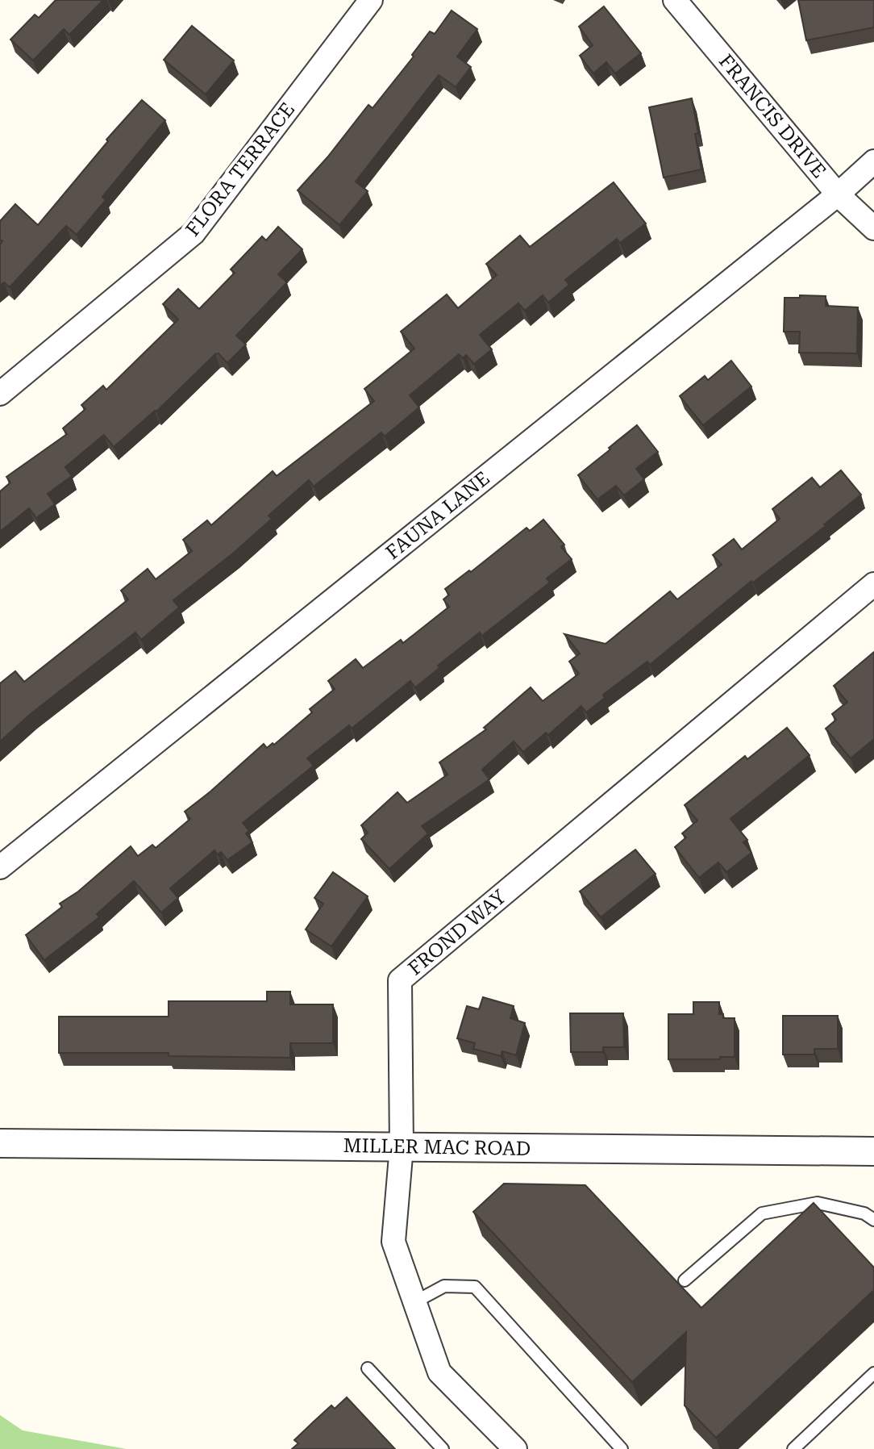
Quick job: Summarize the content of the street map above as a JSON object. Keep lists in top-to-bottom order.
{
  "streets": {
    "street": [
      "FRANCIS DRIVE",
      "FLORA TERRACE",
      "FAUNA LANE",
      "FROND WAY",
      "MILLER MAC ROAD"
    ]
  },
  "crossings": [
    ["FRANCIS DRIVE", "FAUNA LANE"],
    ["FROND WAY", "MILLER MAC ROAD"]
  ]
}
